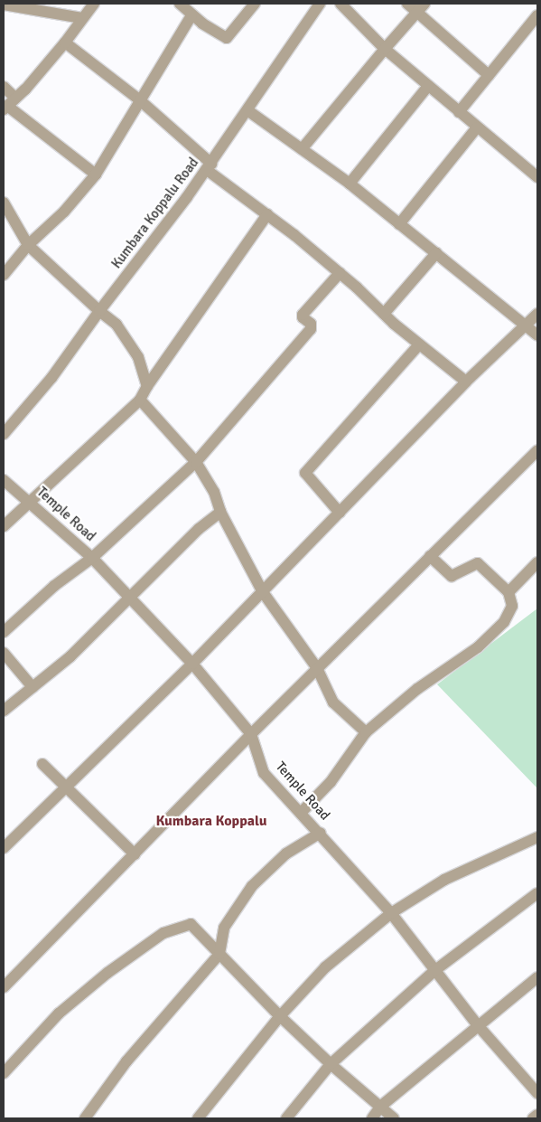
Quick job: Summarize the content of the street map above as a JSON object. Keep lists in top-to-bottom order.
{
  "streets": {
    "street": ["Kumbara Koppalu Road", "Temple Road"]
  },
  "districts": ["Kumbara Koppalu"]
}
